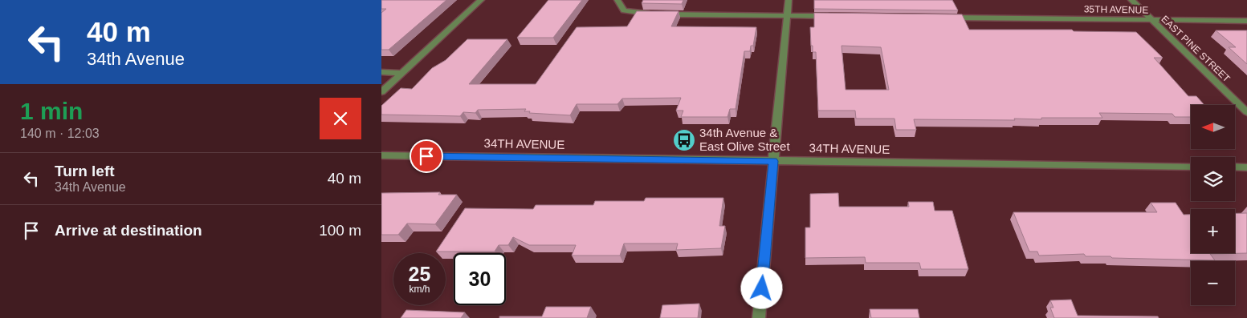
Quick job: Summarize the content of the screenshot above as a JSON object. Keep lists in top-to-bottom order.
{
  "streets": {
    "street": ["35TH AVENUE", "EAST PINE STREET", "34TH AVENUE"]
  },
  "crossings": [
    ["35TH AVENUE", "EAST PINE STREET"]
  ],
  "places": {
    "bus stop": ["34th Avenue & East Olive Street"]
  },
  "north": "left",
  "page": {
    "turn": ["40 m", "34th Avenue"],
    "heading": ["1 min", "140 m · 12:03"],
    "map_buttons": ["+", "−"],
    "list": [
      {
        "name": "Turn left",
        "note": "34th Avenue",
        "value": "40 m"
      },
      {
        "name": "Arrive at destination",
        "value": "100 m"
      }
    ],
    "speed": "25 km/h",
    "limit": "30"
  }
}
